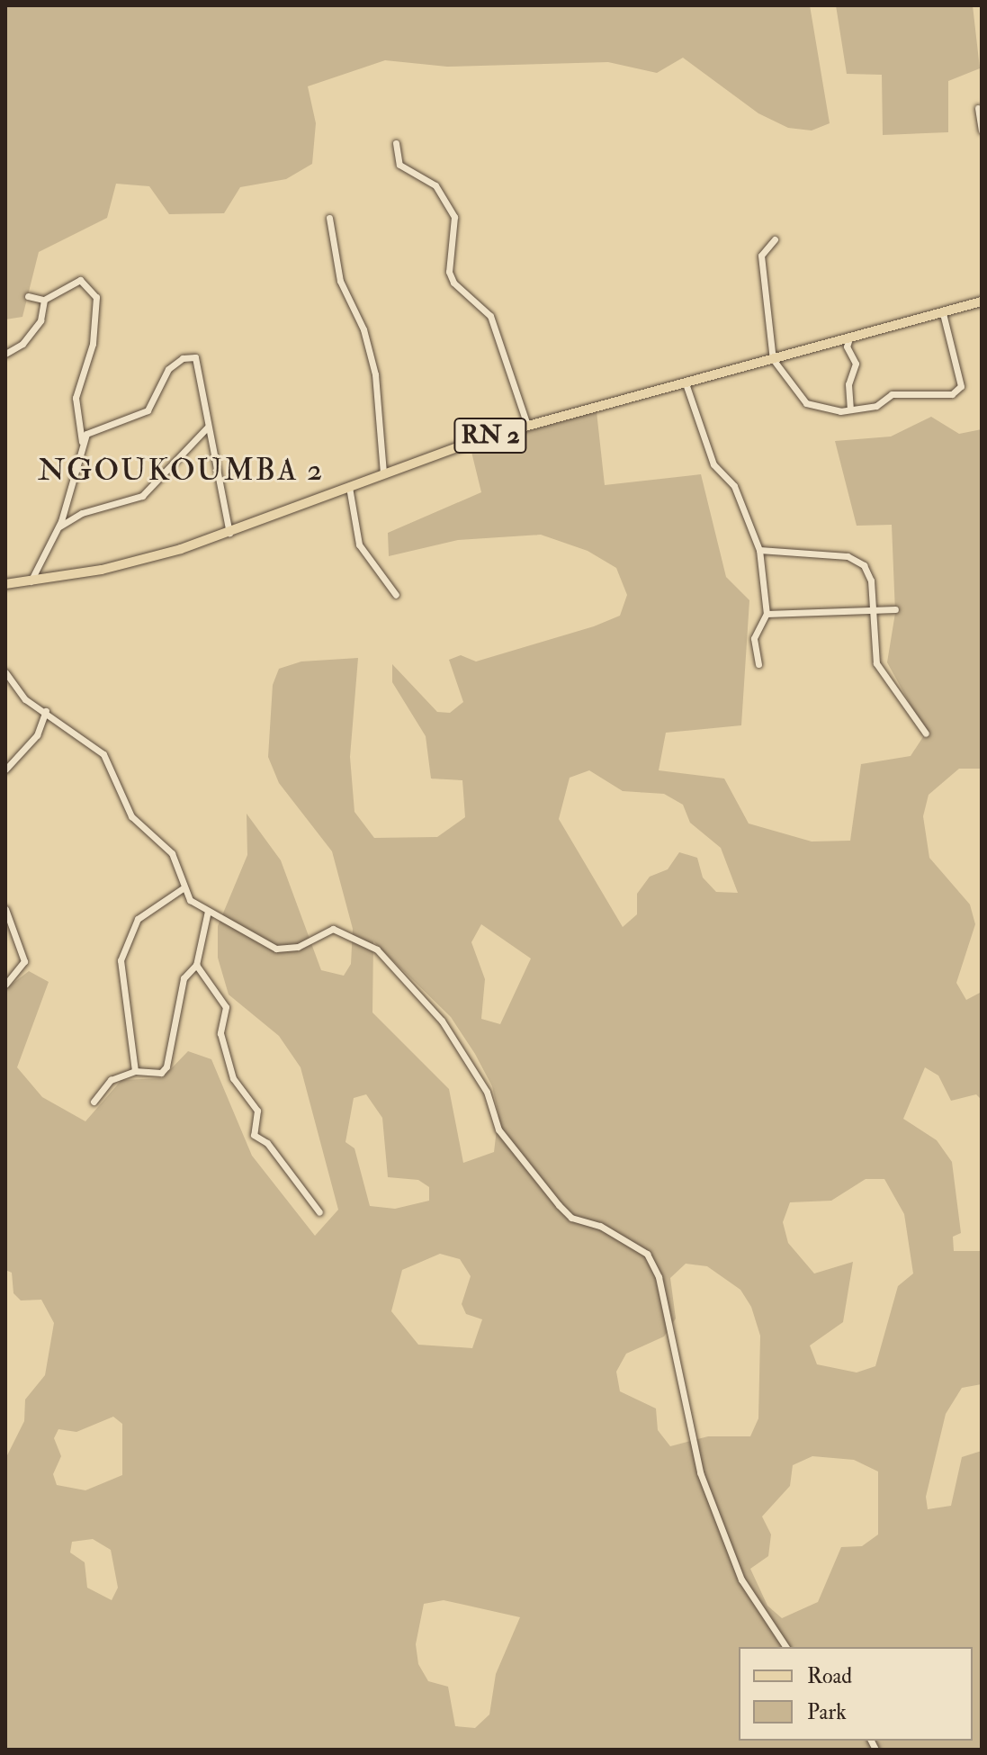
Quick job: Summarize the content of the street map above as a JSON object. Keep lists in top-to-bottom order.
{
  "streets": {
    "main road": ["RN 2"]
  },
  "districts": ["NGOUKOUMBA 2"],
  "legend": ["Road", "Park"]
}
